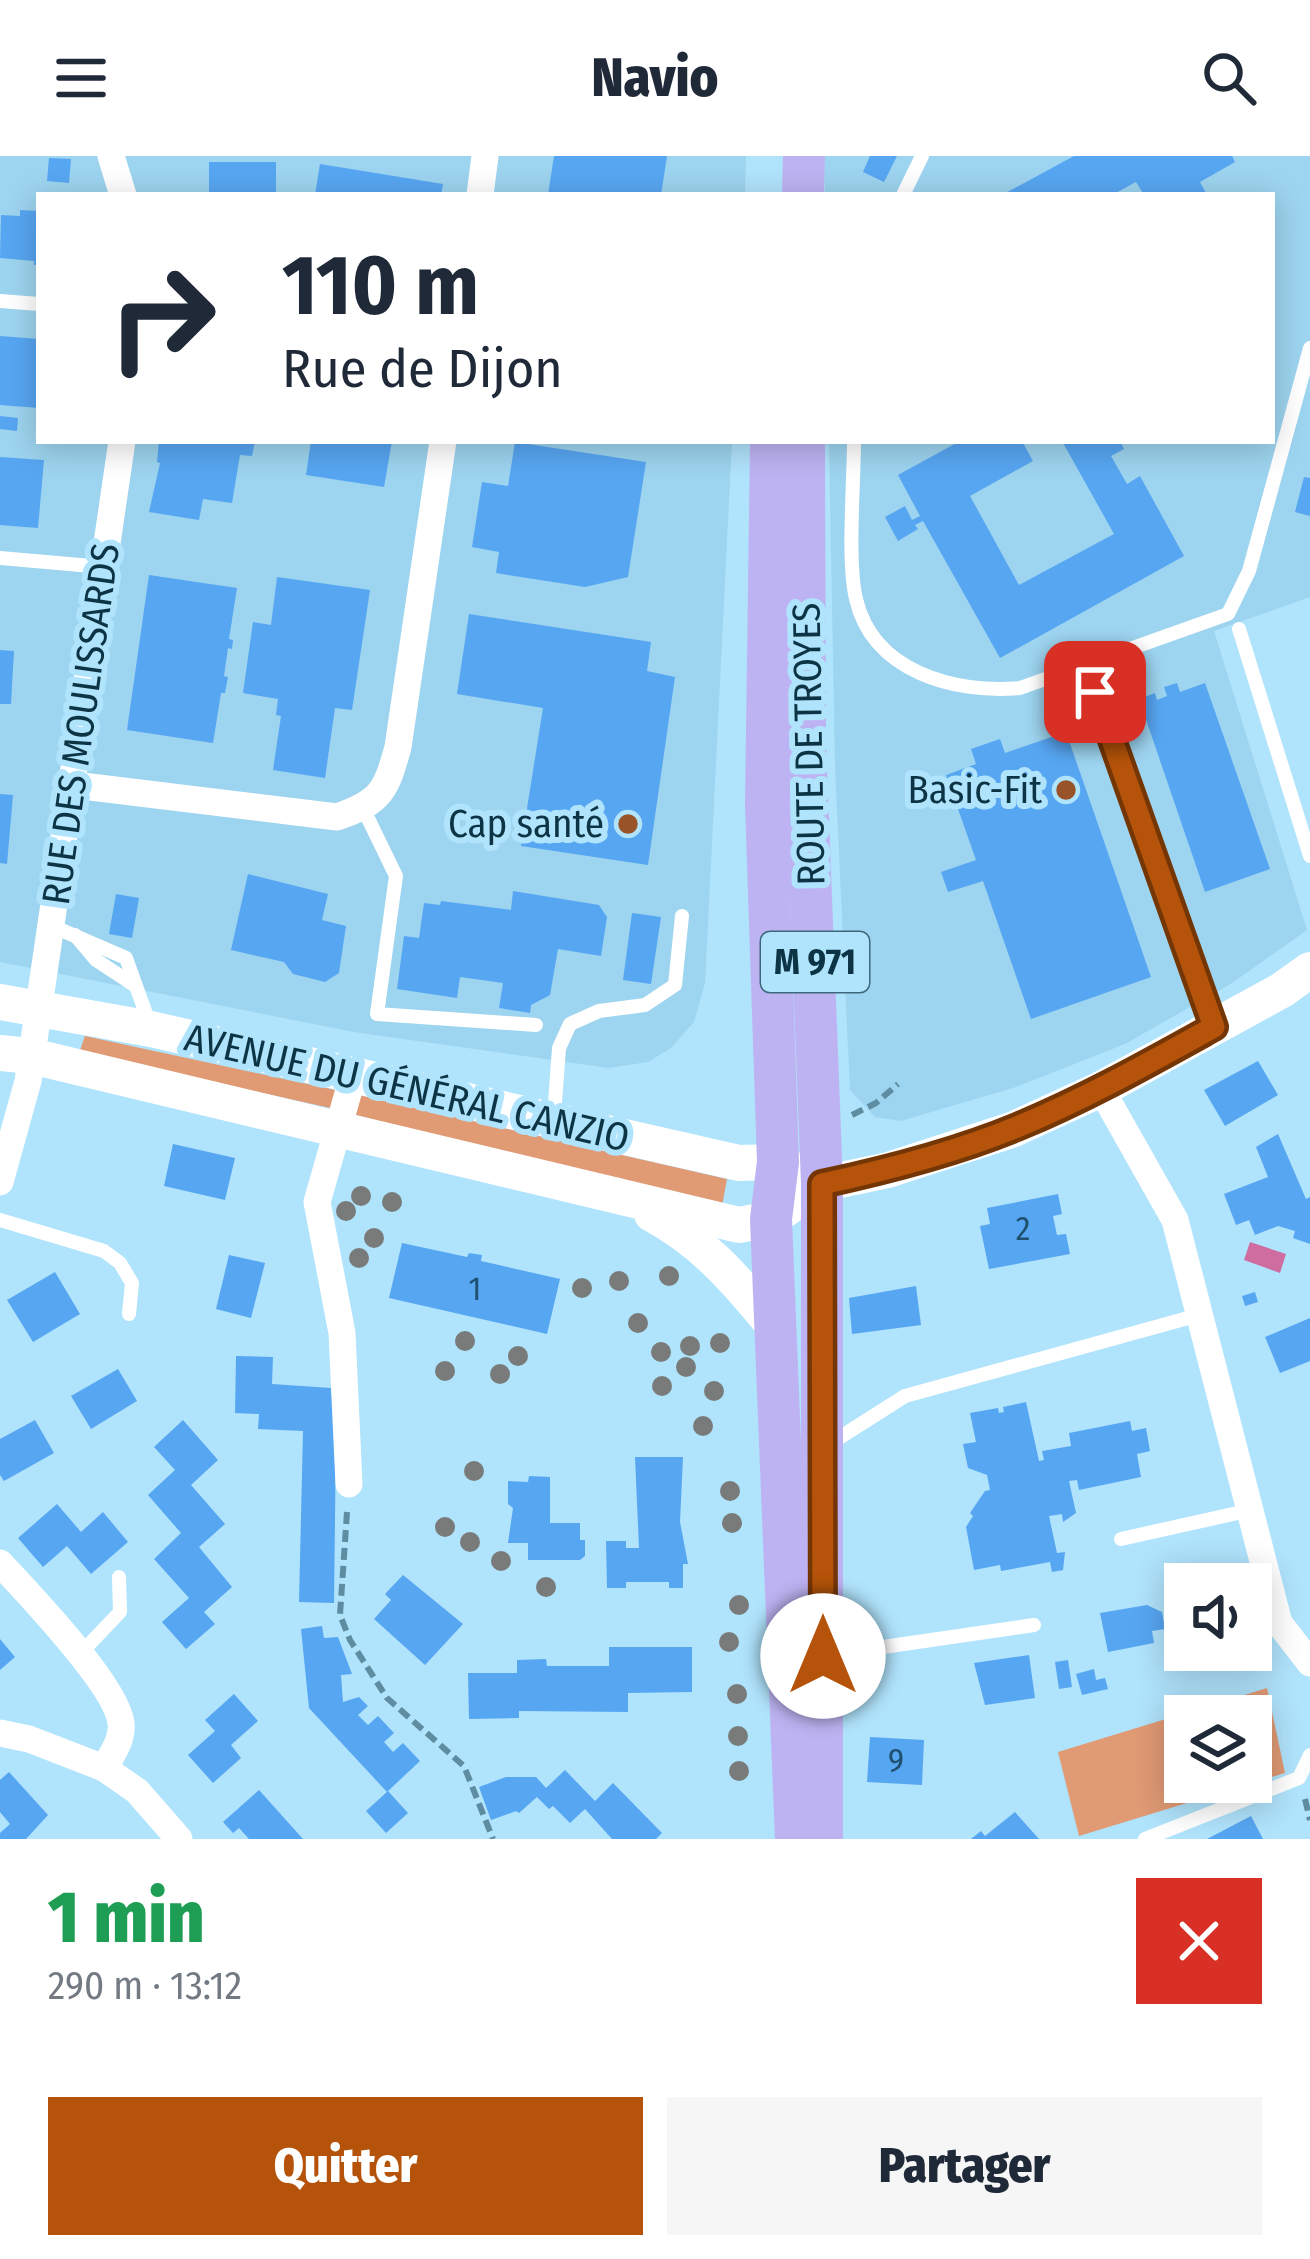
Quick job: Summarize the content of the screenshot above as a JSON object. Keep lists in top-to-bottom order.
{
  "streets": {
    "main road": ["ROUTE DE TROYES", "M 971"],
    "street": ["RUE DES MOULISSARDS", "AVENUE DU GÉNÉRAL CANZIO"]
  },
  "crossings": [
    ["RUE DES MOULISSARDS", "AVENUE DU GÉNÉRAL CANZIO"],
    ["ROUTE DE TROYES", "M 971"],
    ["ROUTE DE TROYES", "AVENUE DU GÉNÉRAL CANZIO"],
    ["M 971", "AVENUE DU GÉNÉRAL CANZIO"]
  ],
  "places": ["Basic-Fit", "Cap santé"],
  "house_numbers": ["2", "1", "9"],
  "page": {
    "header": "Navio",
    "turn": ["110 m", "Rue de Dijon"],
    "heading": ["1 min", "290 m · 13:12"],
    "buttons": ["Quitter", "Partager"]
  }
}
